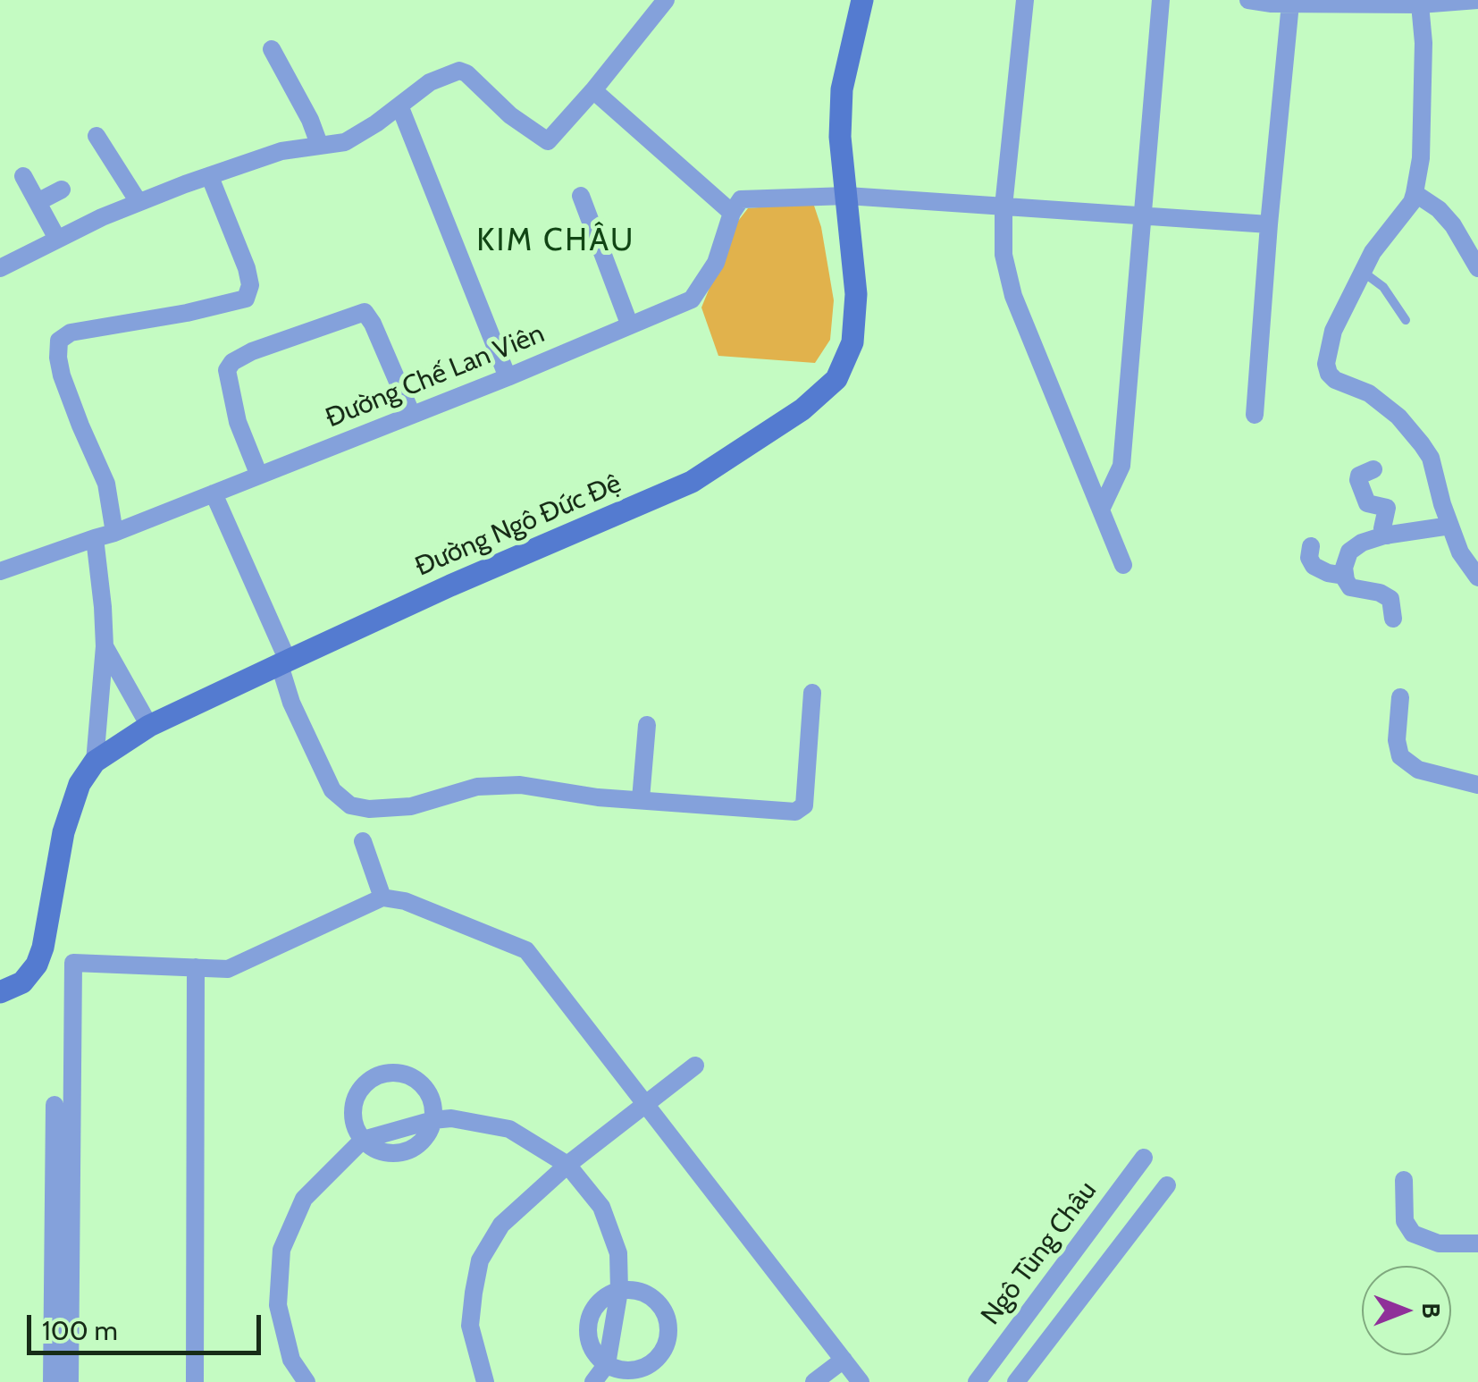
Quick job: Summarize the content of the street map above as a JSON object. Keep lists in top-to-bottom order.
{
  "streets": {
    "main road": ["Đường Ngô Đức Đệ"],
    "street": ["Đường Chế Lan Viên", "Ngô Tùng Châu"]
  },
  "districts": ["KIM CHÂU"],
  "scale_bar": "100 m",
  "north": "right"
}
